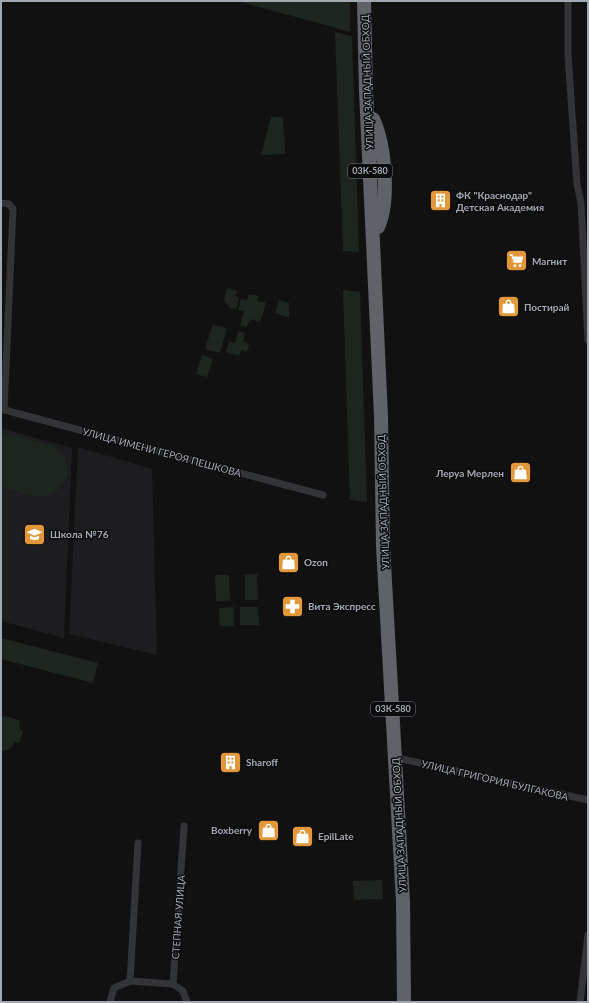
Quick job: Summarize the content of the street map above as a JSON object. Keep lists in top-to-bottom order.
{
  "streets": {
    "highway": ["УЛИЦА ЗАПАДНЫЙ ОБХОД", "03К-580"],
    "street": ["УЛИЦА ИМЕНИ ГЕРОЯ ПЕШКОВА", "УЛИЦА ГРИГОРИЯ БУЛГАКОВА", "СТЕПНАЯ УЛИЦА"]
  },
  "crossings": [
    ["УЛИЦА ЗАПАДНЫЙ ОБХОД", "УЛИЦА ГРИГОРИЯ БУЛГАКОВА"]
  ],
  "places": {
    "building": ["ФК \"Краснодар\" Детская Академия", "Sharoff"],
    "supermarket": ["Магнит"],
    "shop": [
      "Постирай",
      "Леруа Мерлен",
      "Ozon",
      "Boxberry",
      "EpilLate"
    ],
    "school or university": ["Школа №76"],
    "pharmacy": ["Вита Экспресс"]
  }
}
